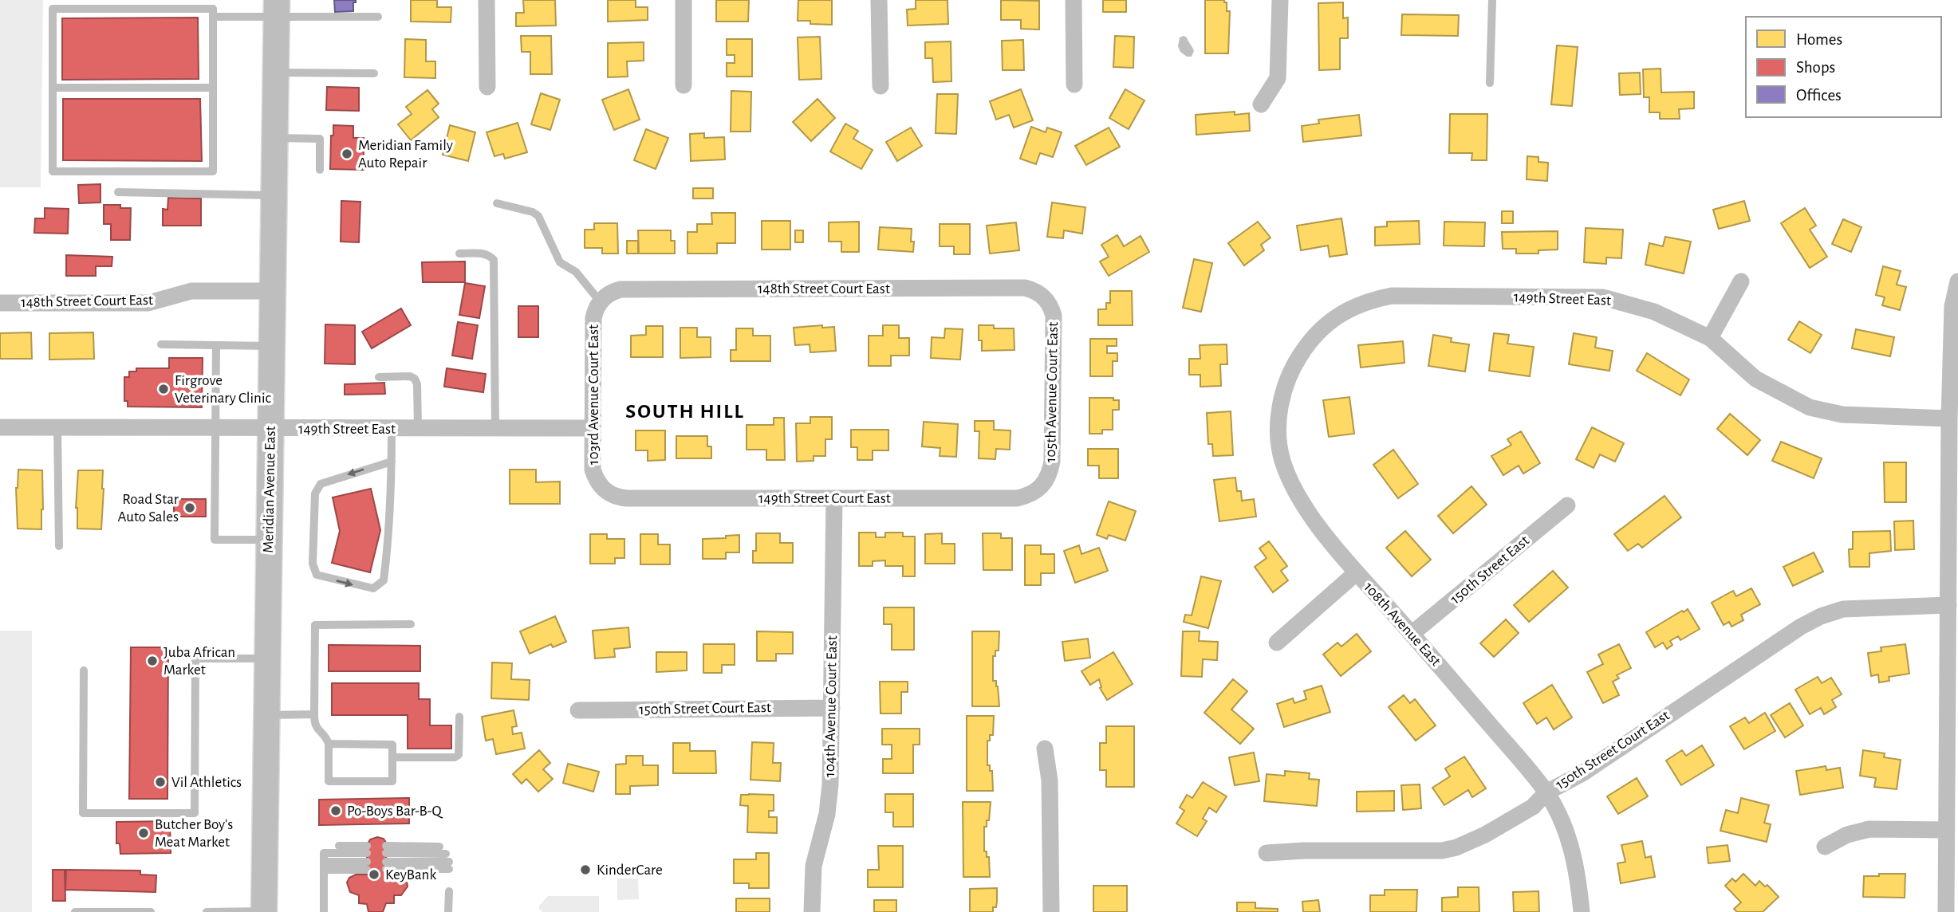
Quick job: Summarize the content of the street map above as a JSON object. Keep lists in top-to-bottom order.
{
  "streets": {
    "main road": ["Meridian Avenue East"],
    "street": [
      "148th Street Court East",
      "149th Street East",
      "105th Avenue Court East",
      "103rd Avenue Court East",
      "149th Street Court East",
      "150th Street East",
      "108th Avenue East",
      "104th Avenue Court East",
      "150th Street Court East"
    ]
  },
  "crossings": [
    ["148th Street Court East", "105th Avenue Court East"],
    ["148th Street Court East", "103rd Avenue Court East"],
    ["148th Street Court East", "Meridian Avenue East"],
    ["149th Street East", "103rd Avenue Court East"],
    ["149th Street East", "Meridian Avenue East"],
    ["149th Street East", "108th Avenue East"],
    ["105th Avenue Court East", "149th Street Court East"],
    ["103rd Avenue Court East", "149th Street Court East"],
    ["149th Street Court East", "104th Avenue Court East"],
    ["150th Street East", "108th Avenue East"],
    ["108th Avenue East", "150th Street Court East"],
    ["104th Avenue Court East", "150th Street Court East"]
  ],
  "districts": ["SOUTH HILL"],
  "places": [
    "Meridian Family Auto Repair",
    "Firgrove Veterinary Clinic",
    "Road Star Auto Sales",
    "Juba African Market",
    "Vil Athletics",
    "Po-Boys Bar-B-Q",
    "Butcher Boy's Meat Market",
    "KinderCare",
    "KeyBank"
  ],
  "legend": ["Homes", "Shops", "Offices"]
}
